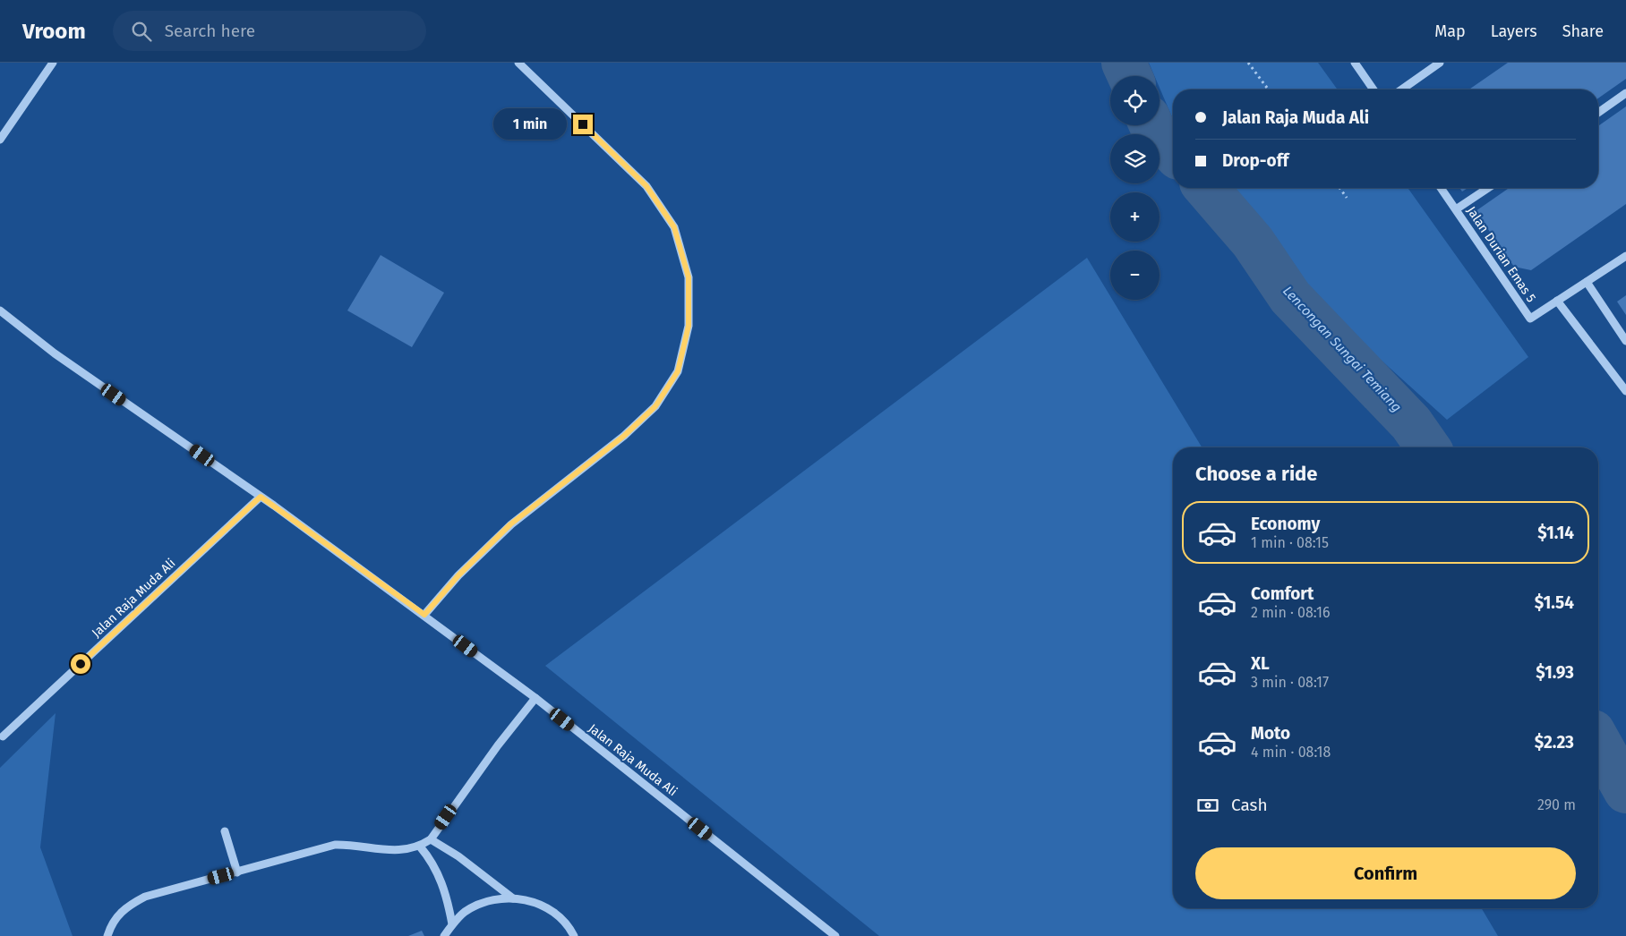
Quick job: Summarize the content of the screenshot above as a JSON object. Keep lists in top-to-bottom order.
{
  "streets": {
    "street": ["Jalan Durian Emas 5", "Jalan Raja Muda Ali"]
  },
  "water": ["Lencongan Sungai Temiang"],
  "page": {
    "header": "Vroom",
    "search": "Search here",
    "nav": ["Map", "Layers", "Share"],
    "map_buttons": ["+", "−"],
    "banner": ["Jalan Raja Muda Ali", "Drop-off"],
    "bubble": "1 min",
    "heading": "Choose a ride",
    "list": [
      {
        "name": "Economy",
        "note": "1 min · 08:15",
        "value": "$1.14"
      },
      {
        "name": "Comfort",
        "note": "2 min · 08:16",
        "value": "$1.54"
      },
      {
        "name": "XL",
        "note": "3 min · 08:17",
        "value": "$1.93"
      },
      {
        "name": "Moto",
        "note": "4 min · 08:18",
        "value": "$2.23"
      }
    ],
    "pay": ["Cash", "290 m"],
    "buttons": "Confirm"
  }
}
